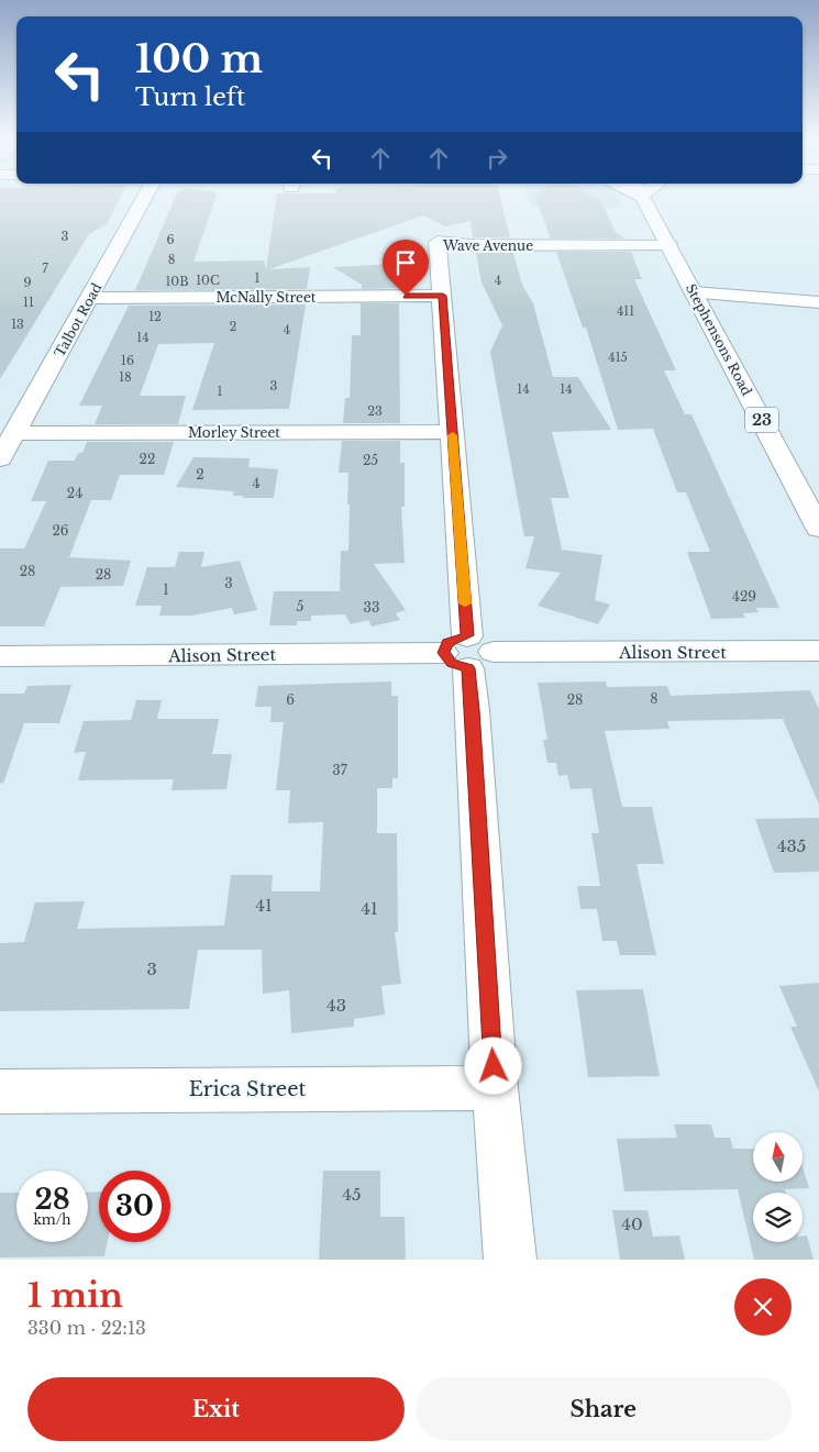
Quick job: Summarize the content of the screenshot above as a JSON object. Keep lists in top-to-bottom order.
{
  "streets": {
    "street": [
      "Wave Avenue",
      "McNally Street",
      "Talbot Road",
      "Stephensons Road",
      "23",
      "Morley Street",
      "Alison Street",
      "Erica Street"
    ]
  },
  "crossings": [
    ["Wave Avenue", "McNally Street"],
    ["Wave Avenue", "Stephensons Road"],
    ["Wave Avenue", "Morley Street"],
    ["Wave Avenue", "Alison Street"],
    ["Wave Avenue", "Erica Street"],
    ["McNally Street", "Talbot Road"],
    ["Talbot Road", "Morley Street"]
  ],
  "house_numbers": [
    "3",
    "6",
    "8",
    "7",
    "1",
    "10C",
    "4",
    "10B",
    "9",
    "11",
    "411",
    "12",
    "13",
    "2",
    "4",
    "14",
    "415",
    "16",
    "18",
    "3",
    "14",
    "14",
    "1",
    "23",
    "22",
    "25",
    "2",
    "4",
    "24",
    "26",
    "28",
    "28",
    "3",
    "1",
    "429",
    "5",
    "33",
    "8",
    "6",
    "28",
    "37",
    "435",
    "41",
    "41",
    "3",
    "43",
    "45",
    "40"
  ],
  "north": "top",
  "page": {
    "turn": ["100 m", "Turn left"],
    "speed": "28 km/h",
    "limit": "30",
    "heading": ["1 min", "330 m · 22:13"],
    "buttons": ["Exit", "Share"]
  }
}
